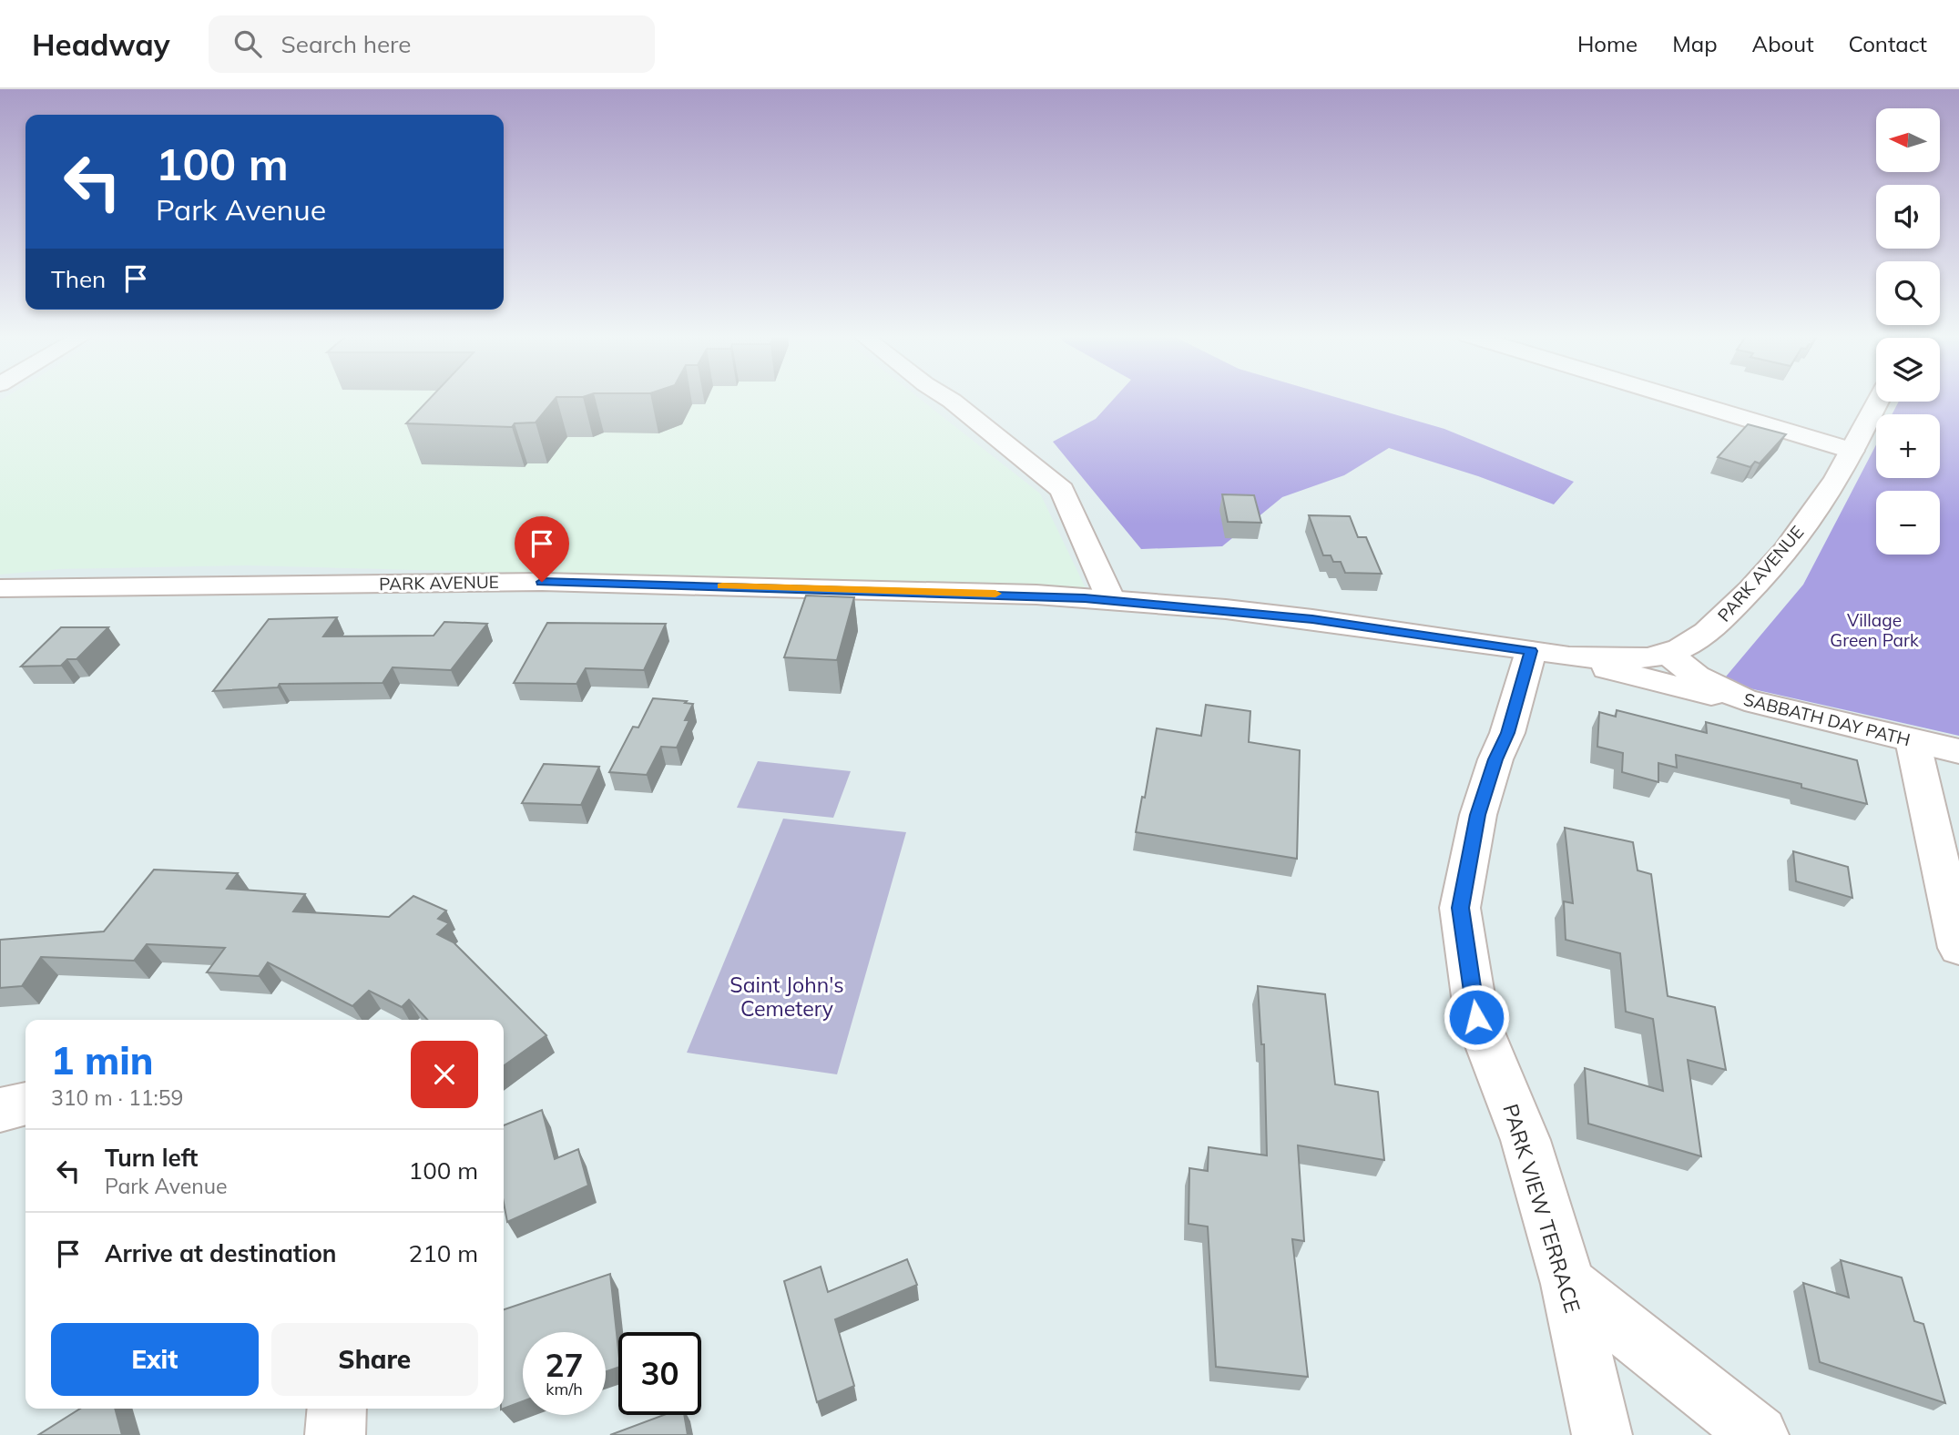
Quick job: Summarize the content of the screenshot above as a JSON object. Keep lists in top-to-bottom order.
{
  "streets": {
    "main road": ["PARK AVENUE", "SABBATH DAY PATH", "PARK VIEW TERRACE"]
  },
  "crossings": [
    ["PARK AVENUE", "SABBATH DAY PATH"],
    ["PARK AVENUE", "PARK VIEW TERRACE"]
  ],
  "parks": ["Village Green Park", "Saint John's Cemetery"],
  "north": "left",
  "page": {
    "header": "Headway",
    "search": "Search here",
    "nav": [
      "Home",
      "Map",
      "About",
      "Contact"
    ],
    "map_buttons": ["+", "−"],
    "turn": ["100 m", "Park Avenue"],
    "then": "Then",
    "heading": ["1 min", "310 m · 11:59"],
    "list": [
      {
        "name": "Turn left",
        "note": "Park Avenue",
        "value": "100 m"
      },
      {
        "name": "Arrive at destination",
        "value": "210 m"
      }
    ],
    "buttons": ["Exit", "Share"],
    "speed": "27 km/h",
    "limit": "30"
  }
}
